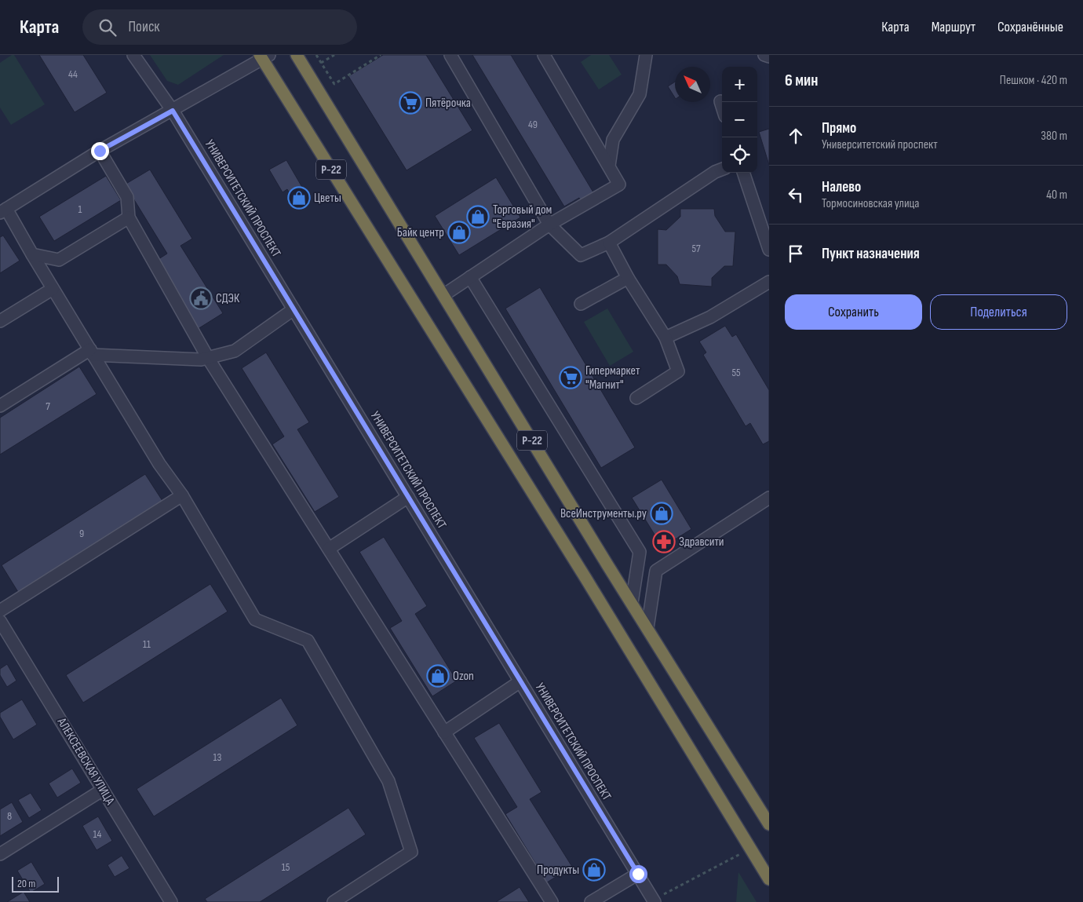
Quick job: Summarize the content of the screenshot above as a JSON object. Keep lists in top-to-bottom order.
{
  "streets": {
    "highway": ["Р-22"],
    "street": ["УНИВЕРСИТЕТСКИЙ ПРОСПЕКТ", "АЛЕКСЕЕВСКАЯ УЛИЦА"]
  },
  "places": {
    "supermarket": ["Пятёрочка", "Гипермаркет \"Магнит\""],
    "shop": [
      "Цветы",
      "Торговый дом \"Евразия\"",
      "Байк центр",
      "ВсеИнструменты.ру",
      "Ozon",
      "Продукты"
    ],
    "public building": ["СДЭК"],
    "pharmacy": ["Здравсити"]
  },
  "house_numbers": [
    "44",
    "49",
    "1",
    "57",
    "55",
    "7",
    "9",
    "11",
    "13",
    "8",
    "14",
    "15"
  ],
  "scale_bar": "20 m",
  "north": "top left",
  "page": {
    "header": "Карта",
    "search": "Поиск",
    "nav": ["Карта", "Маршрут", "Сохранённые"],
    "heading": ["6 мин", "Пешком · 420 m"],
    "map_buttons": ["+", "−"],
    "list": [
      ["Прямо", "Университетский проспект", "380 m"],
      ["Налево", "Тормосиновская улица", "40 m"],
      "Пункт назначения"
    ],
    "buttons": ["Сохранить", "Поделиться"],
    "scale": "20 m"
  }
}
